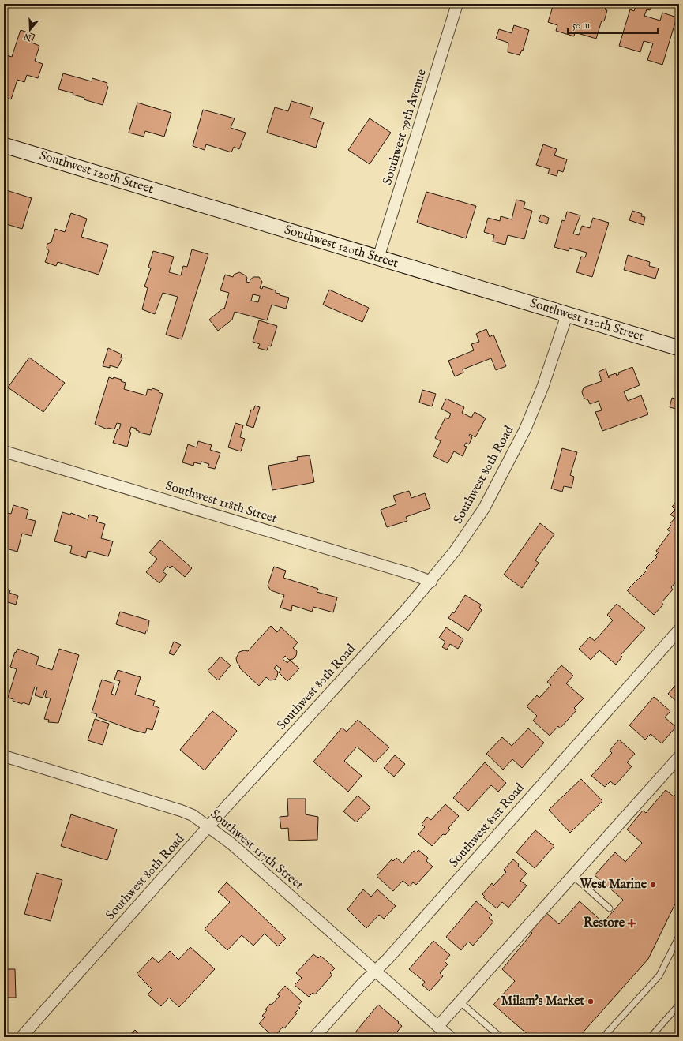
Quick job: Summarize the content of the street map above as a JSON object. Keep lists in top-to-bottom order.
{
  "streets": {
    "street": [
      "Southwest 79th Avenue",
      "Southwest 120th Street",
      "Southwest 80th Road",
      "Southwest 118th Street",
      "Southwest 81st Road",
      "Southwest 117th Street"
    ]
  },
  "crossings": [
    ["Southwest 79th Avenue", "Southwest 120th Street"],
    ["Southwest 120th Street", "Southwest 80th Road"],
    ["Southwest 80th Road", "Southwest 118th Street"],
    ["Southwest 80th Road", "Southwest 117th Street"],
    ["Southwest 81st Road", "Southwest 117th Street"]
  ],
  "places": {
    "other": ["West Marine", "Milam's Market"],
    "health": ["Restore"]
  },
  "scale_bar": "50 m",
  "north": "bottom"
}
